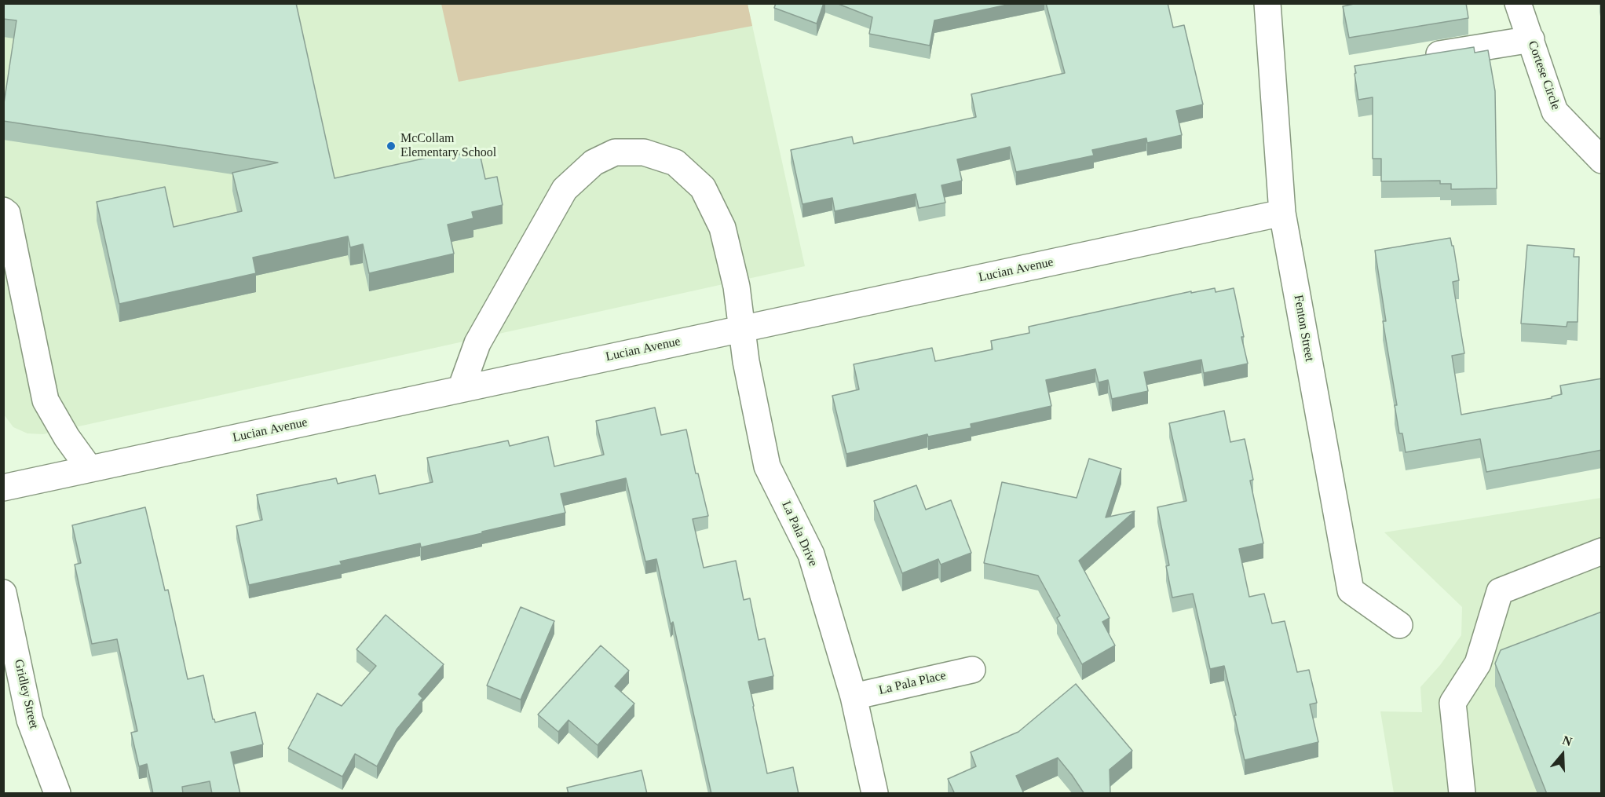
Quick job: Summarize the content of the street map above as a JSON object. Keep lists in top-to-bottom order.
{
  "streets": {
    "street": [
      "Cortese Circle",
      "Lucian Avenue",
      "Fenton Street",
      "La Pala Drive",
      "La Pala Place",
      "Gridley Street"
    ]
  },
  "crossings": [
    ["Lucian Avenue", "Fenton Street"],
    ["Lucian Avenue", "La Pala Drive"],
    ["La Pala Drive", "La Pala Place"]
  ],
  "places": ["McCollam Elementary School"],
  "north": "top"
}
